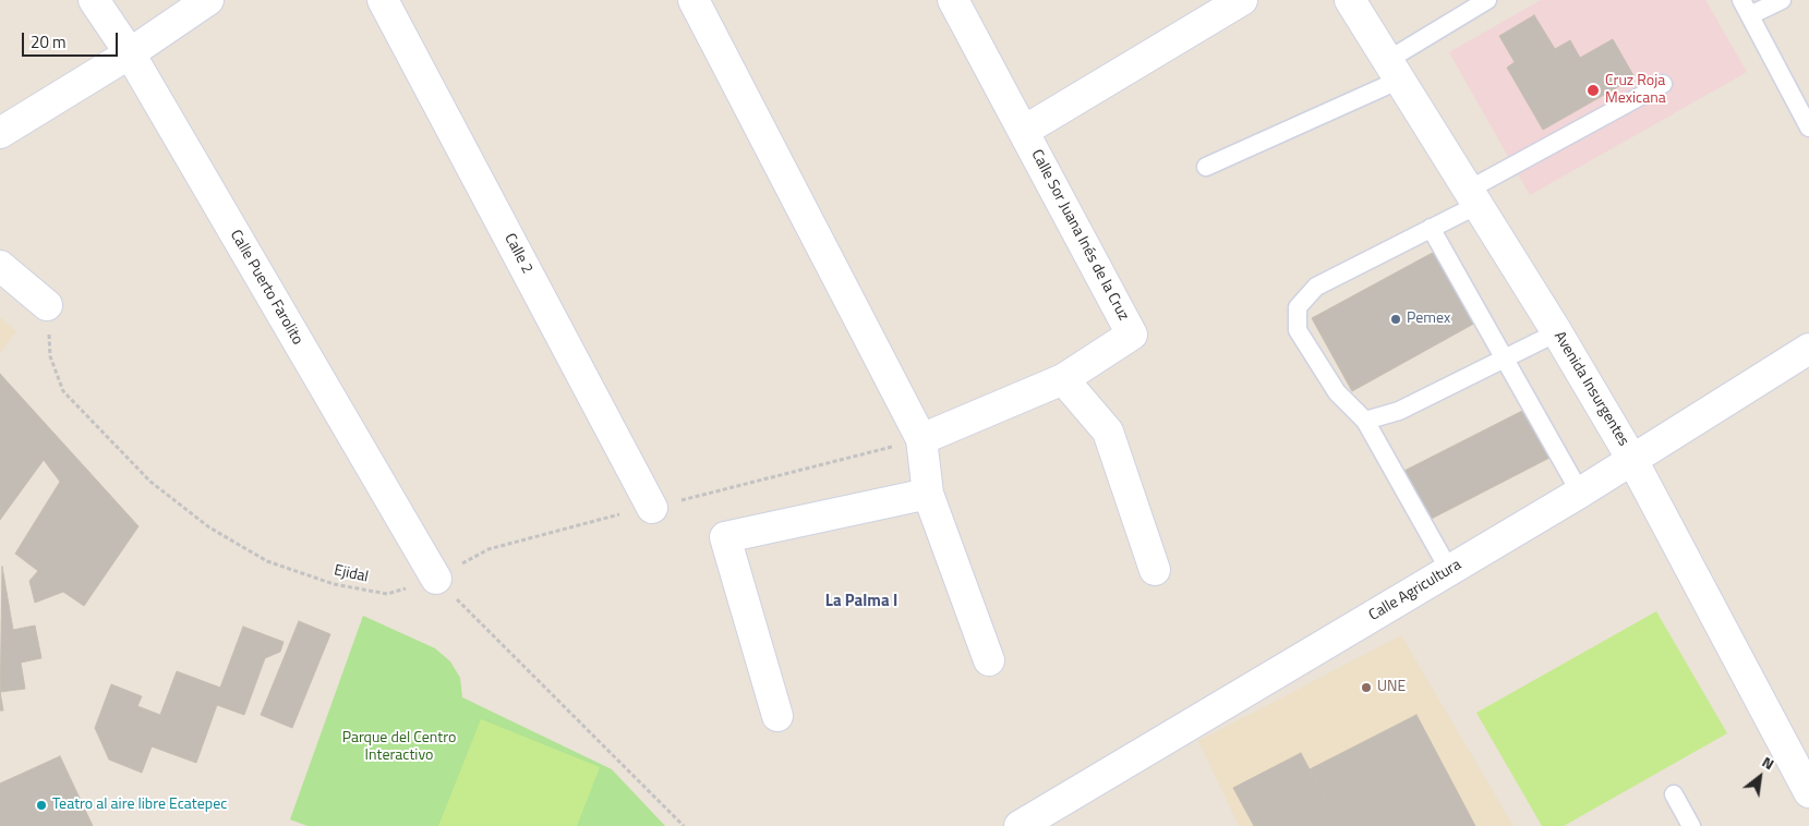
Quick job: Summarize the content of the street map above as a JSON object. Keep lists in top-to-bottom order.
{
  "streets": {
    "street": [
      "Calle Sor Juana Inés de la Cruz",
      "Calle 2",
      "Calle Puerto Farolito",
      "Avenida Insurgentes",
      "Calle Agricultura"
    ],
    "path": ["Ejidal"]
  },
  "crossings": [
    ["Calle Puerto Farolito", "Ejidal"],
    ["Avenida Insurgentes", "Calle Agricultura"]
  ],
  "districts": ["La Palma I"],
  "parks": ["Parque del Centro Interactivo"],
  "places": [
    "Cruz Roja Mexicana",
    "Pemex",
    "UNE",
    "Teatro al aire libre Ecatepec"
  ],
  "scale_bar": "20 m",
  "north": "top right"
}
